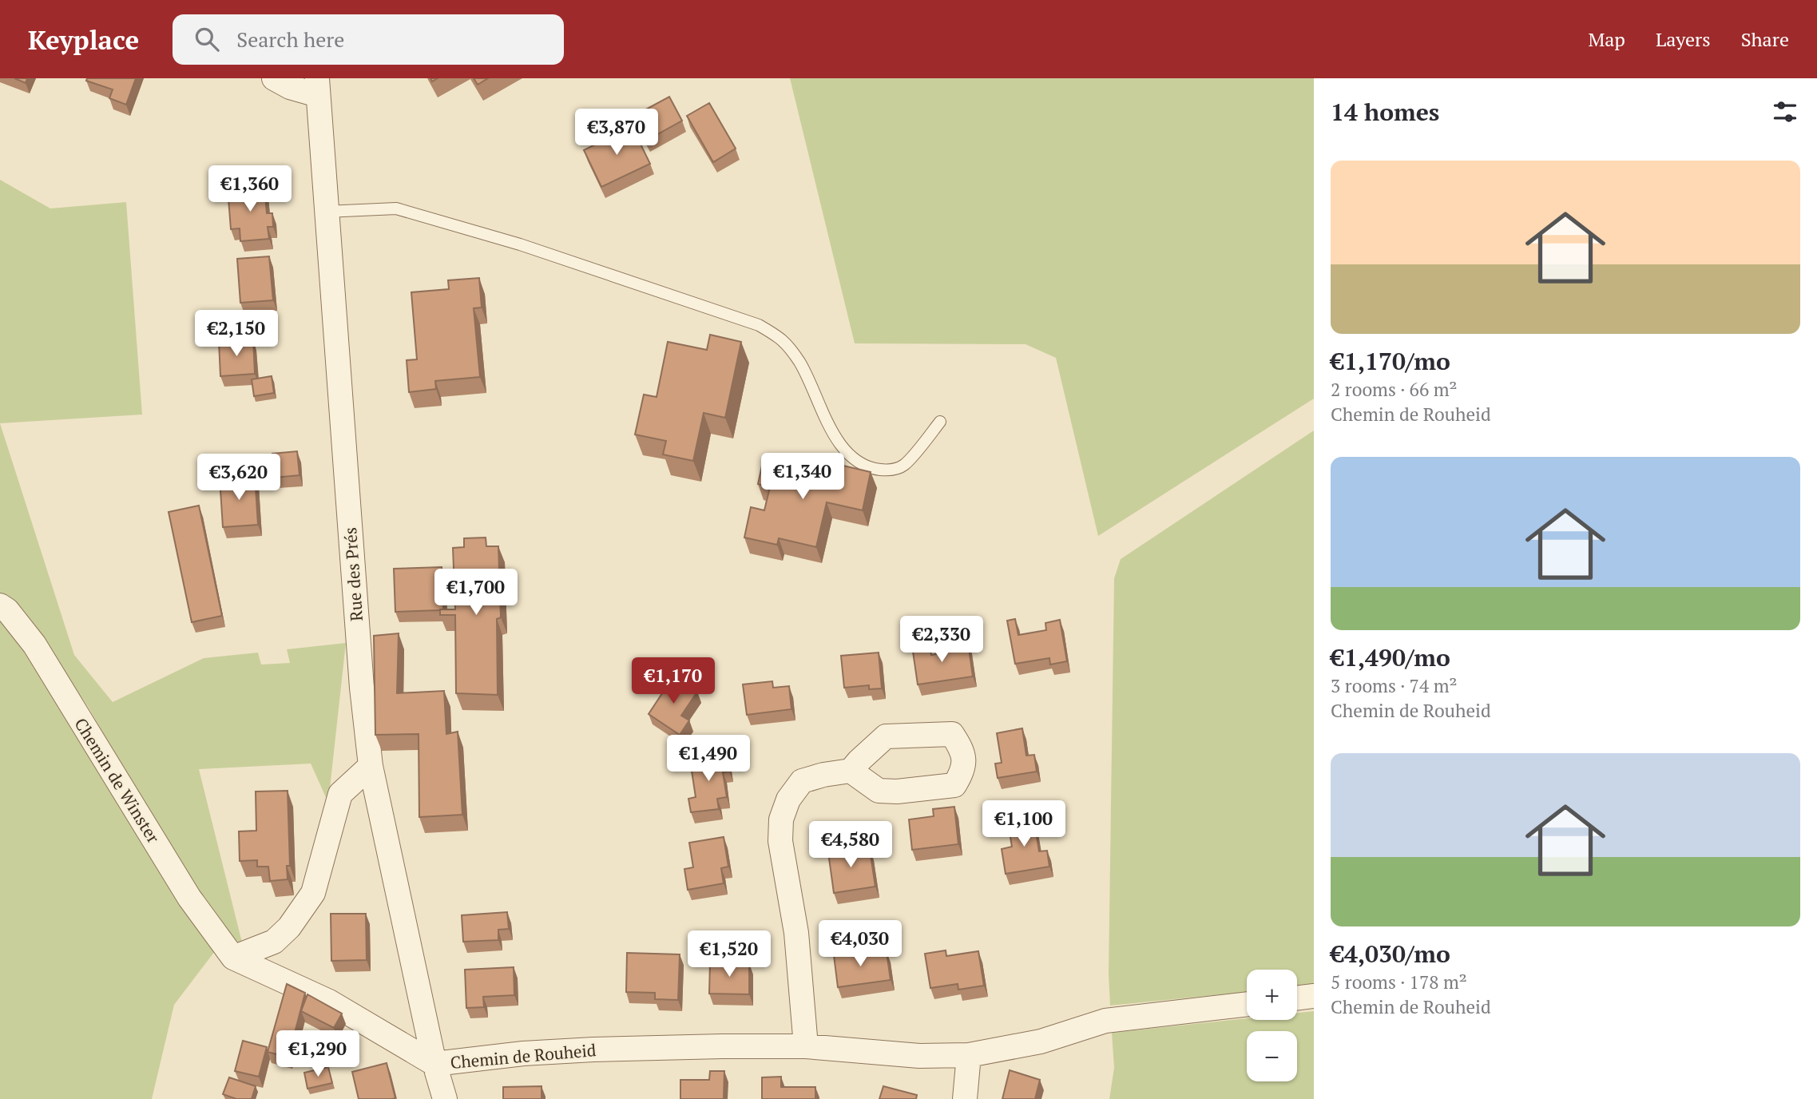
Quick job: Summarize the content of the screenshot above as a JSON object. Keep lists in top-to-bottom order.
{
  "streets": {
    "street": ["Rue des Prés", "Chemin de Winster", "Chemin de Rouheid"]
  },
  "crossings": [
    ["Rue des Prés", "Chemin de Rouheid"],
    ["Chemin de Winster", "Chemin de Rouheid"]
  ],
  "page": {
    "header": "Keyplace",
    "search": "Search here",
    "nav": ["Map", "Layers", "Share"],
    "heading": "14 homes",
    "price": [
      "€3,870",
      "€1,360",
      "€2,150",
      "€1,340",
      "€3,620",
      "€1,700",
      "€2,330",
      "€1,170",
      "€1,490",
      "€1,100",
      "€4,580",
      "€4,030",
      "€1,520",
      "€1,290"
    ],
    "list": [
      {
        "name": "€1,170/mo",
        "note": "2 rooms · 66 m² · Chemin de Rouheid"
      },
      {
        "name": "€1,490/mo",
        "note": "3 rooms · 74 m² · Chemin de Rouheid"
      },
      {
        "name": "€4,030/mo",
        "note": "5 rooms · 178 m² · Chemin de Rouheid"
      }
    ],
    "map_buttons": ["+", "−"]
  }
}
